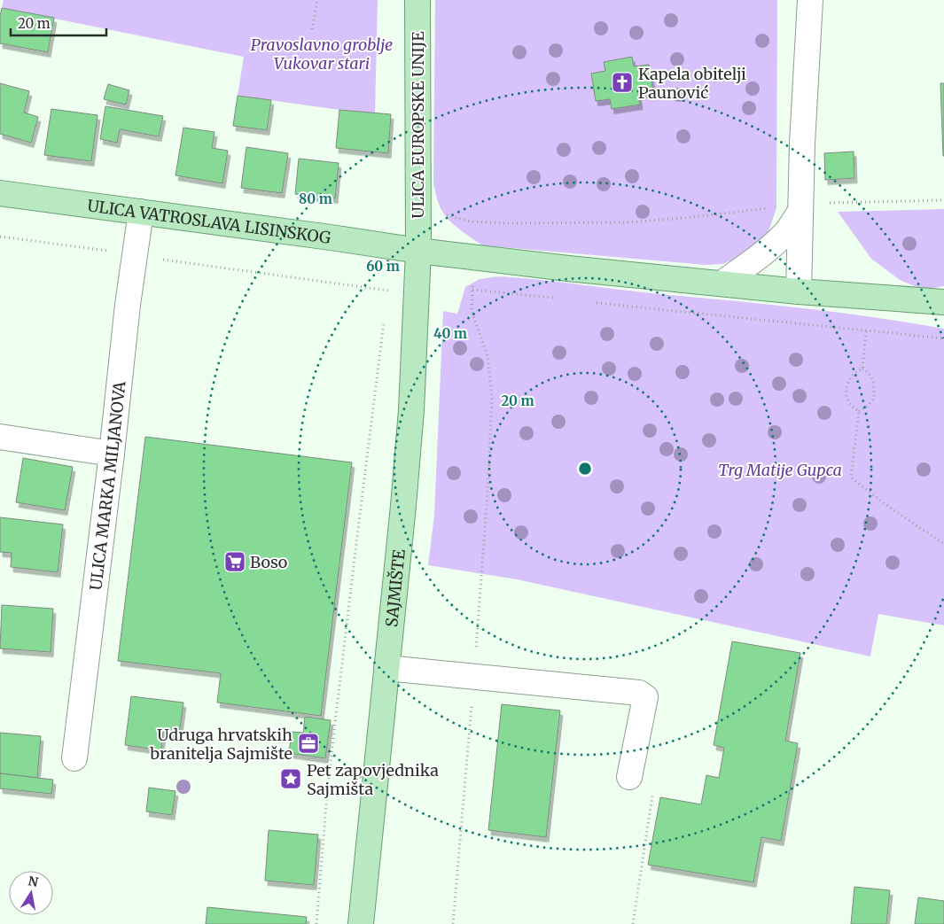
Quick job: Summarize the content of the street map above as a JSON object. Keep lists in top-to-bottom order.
{
  "streets": {
    "main road": ["ULICA EUROPSKE UNIJE", "ULICA VATROSLAVA LISINSKOG", "SAJMIŠTE"],
    "street": ["ULICA MARKA MILJANOVA"]
  },
  "crossings": [
    ["ULICA EUROPSKE UNIJE", "ULICA VATROSLAVA LISINSKOG"],
    ["ULICA EUROPSKE UNIJE", "SAJMIŠTE"],
    ["ULICA VATROSLAVA LISINSKOG", "ULICA MARKA MILJANOVA"],
    ["ULICA VATROSLAVA LISINSKOG", "SAJMIŠTE"]
  ],
  "parks": ["Pravoslavno groblje Vukovar stari", "Trg Matije Gupca"],
  "places": {
    "church": ["Kapela obitelji Paunović"],
    "supermarket": ["Boso"],
    "office": ["Udruga hrvatskih branitelja Sajmište"],
    "place": ["Pet zapovjednika Sajmišta"]
  },
  "scale_bar": "20 m",
  "north": "top",
  "rings": [
    "80 m",
    "60 m",
    "40 m",
    "20 m"
  ]
}
